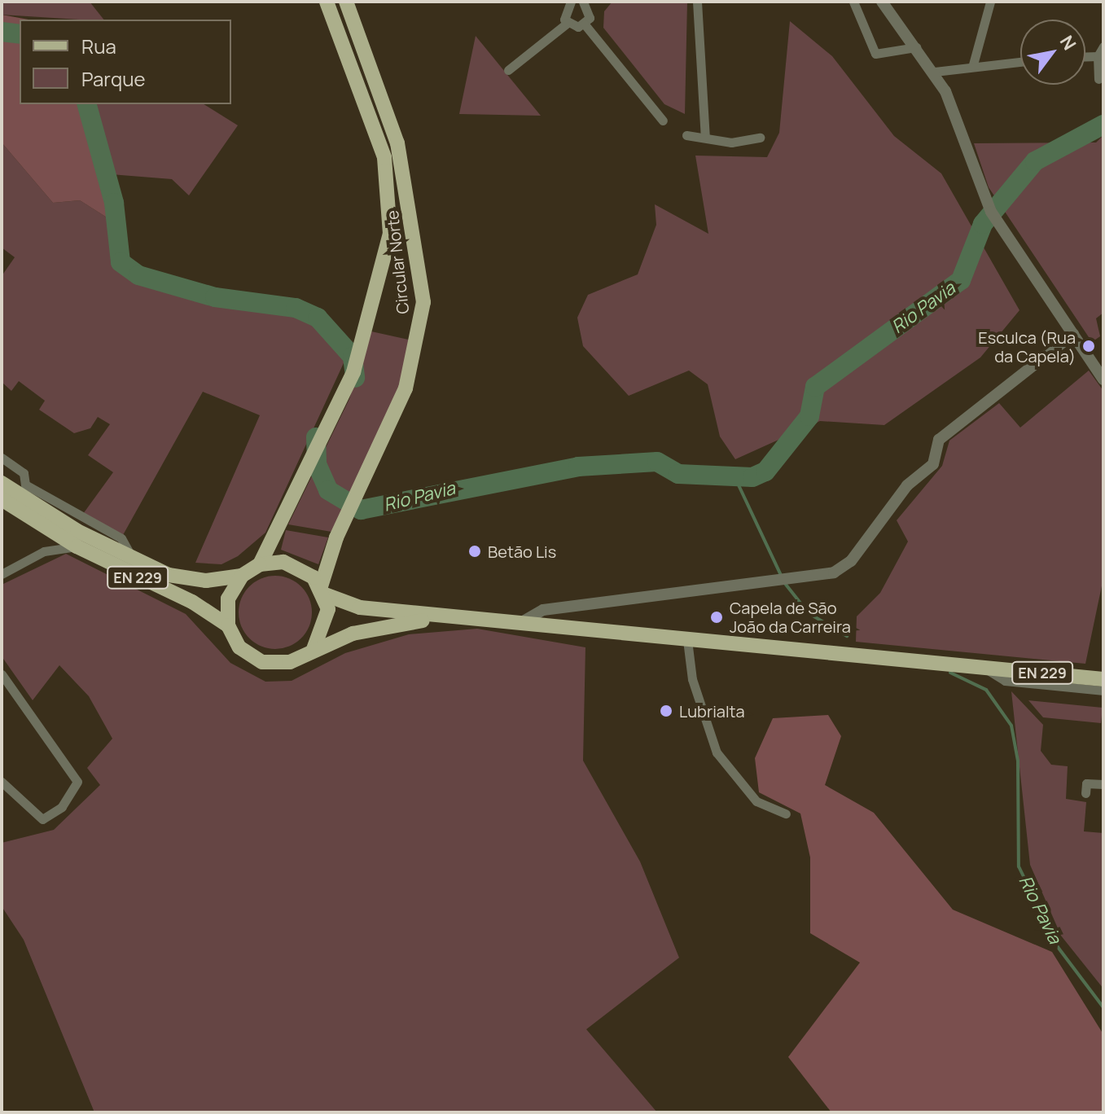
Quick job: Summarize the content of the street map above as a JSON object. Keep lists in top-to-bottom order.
{
  "streets": {
    "main road": ["Circular Norte", "EN 229"]
  },
  "crossings": [
    ["Circular Norte", "EN 229"]
  ],
  "water": ["Rio Pavia"],
  "places": [
    "Esculca (Rua da Capela)",
    "Betão Lis",
    "Capela de São João da Carreira",
    "Lubrialta"
  ],
  "legend": ["Rua", "Parque"],
  "north": "top right"
}
